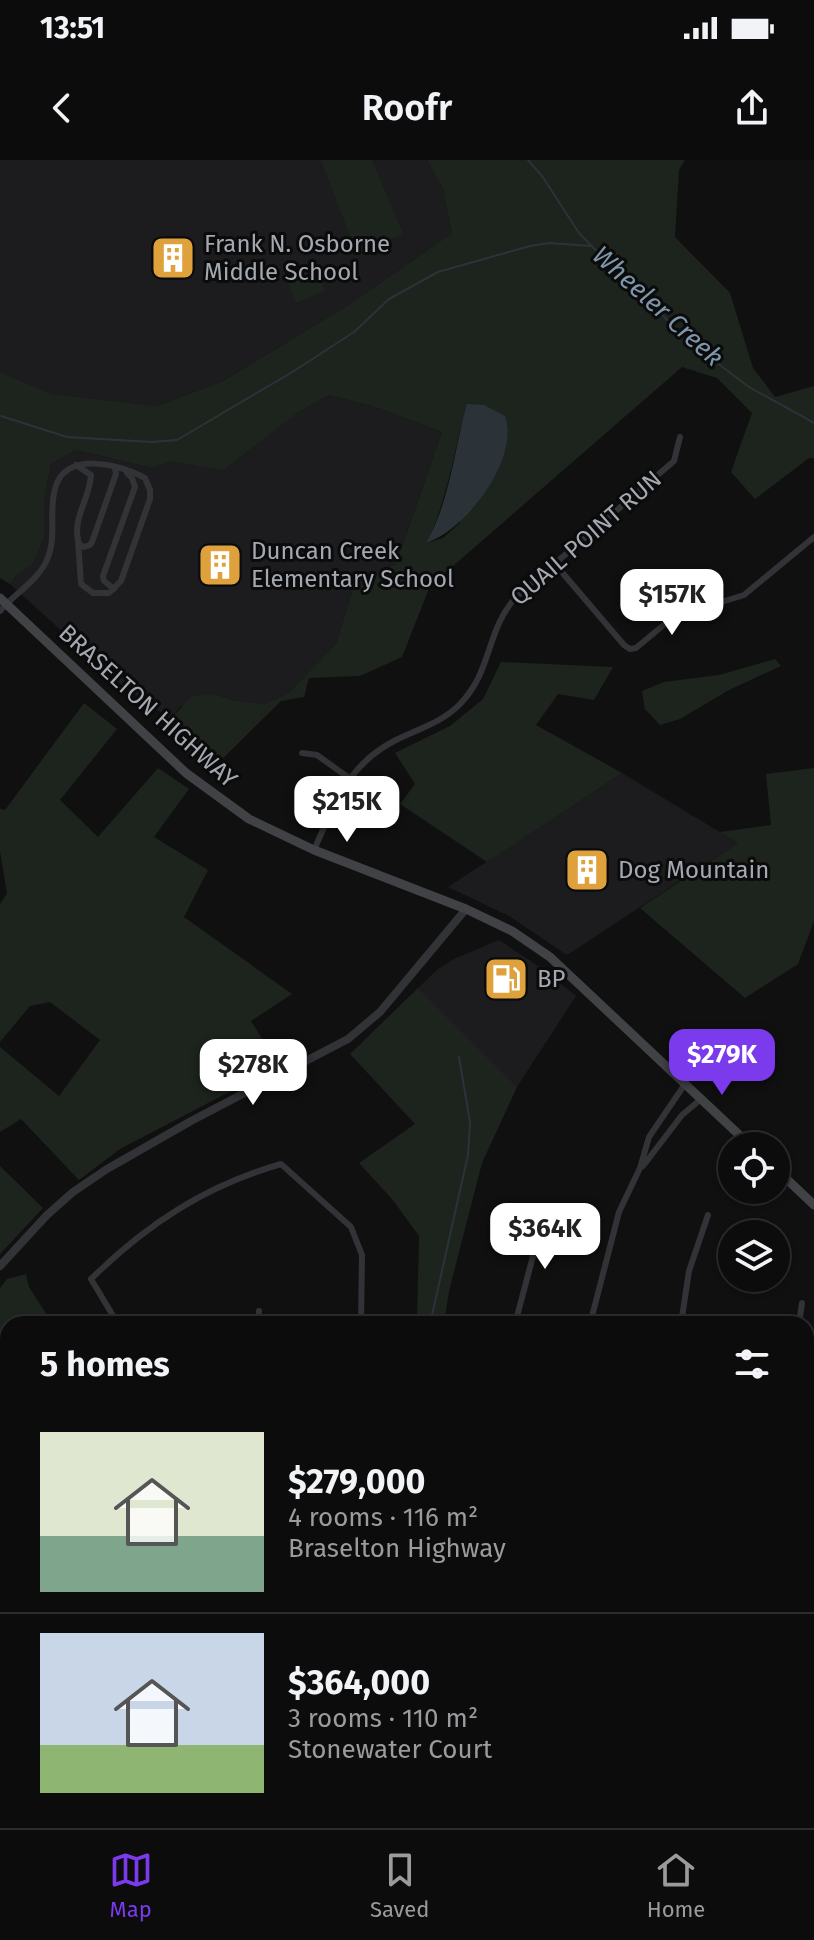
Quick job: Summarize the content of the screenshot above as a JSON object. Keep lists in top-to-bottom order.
{
  "streets": {
    "main road": ["BRASELTON HIGHWAY"],
    "street": ["QUAIL POINT RUN"]
  },
  "crossings": [
    ["QUAIL POINT RUN", "BRASELTON HIGHWAY"]
  ],
  "water": ["Wheeler Creek"],
  "places": {
    "building": ["Frank N. Osborne Middle School", "Duncan Creek Elementary School", "Dog Mountain"],
    "fuel station": ["BP"]
  },
  "page": {
    "status": "13:51",
    "header": "Roofr",
    "price": [
      "$157K",
      "$215K",
      "$279K",
      "$278K",
      "$364K"
    ],
    "heading": "5 homes",
    "list": [
      {
        "name": "$279,000",
        "note": "4 rooms · 116 m² · Braselton Highway"
      },
      {
        "name": "$364,000",
        "note": "3 rooms · 110 m² · Stonewater Court"
      }
    ],
    "tabs": ["Map", "Saved", "Home"]
  }
}
